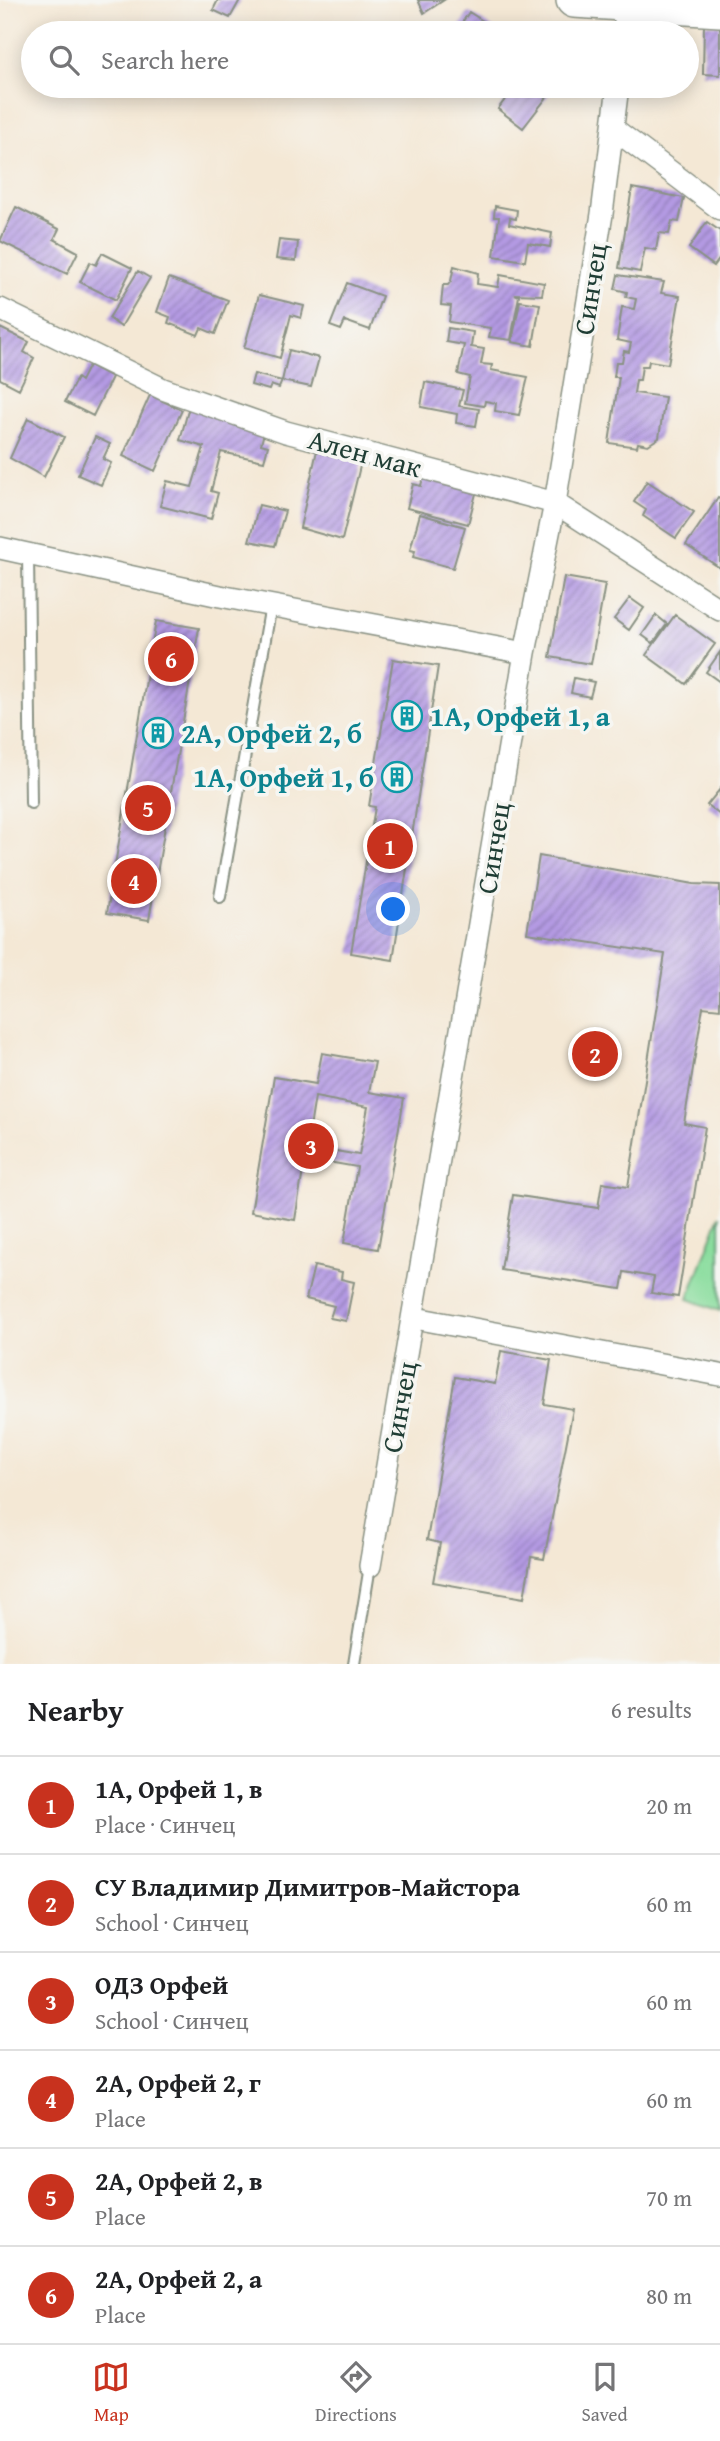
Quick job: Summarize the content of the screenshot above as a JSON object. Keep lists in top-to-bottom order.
{
  "streets": {
    "street": ["Синчец", "Ален мак"]
  },
  "crossings": [
    ["Синчец", "Ален мак"]
  ],
  "places": {
    "building": ["1А, Орфей 1, а", "2А, Орфей 2, б", "1А, Орфей 1, б"]
  },
  "page": {
    "search": "Search here",
    "pins": [
      "6",
      "5",
      "1",
      "4",
      "2",
      "3"
    ],
    "heading": ["Nearby", "6 results"],
    "list": [
      {
        "mark": "1",
        "name": "1А, Орфей 1, в",
        "note": "Place · Синчец",
        "value": "20 m"
      },
      {
        "mark": "2",
        "name": "СУ Владимир Димитров-Майстора",
        "note": "School · Синчец",
        "value": "60 m"
      },
      {
        "mark": "3",
        "name": "ОДЗ Орфей",
        "note": "School · Синчец",
        "value": "60 m"
      },
      {
        "mark": "4",
        "name": "2А, Орфей 2, г",
        "note": "Place",
        "value": "60 m"
      },
      {
        "mark": "5",
        "name": "2А, Орфей 2, в",
        "note": "Place",
        "value": "70 m"
      },
      {
        "mark": "6",
        "name": "2А, Орфей 2, а",
        "note": "Place",
        "value": "80 m"
      }
    ],
    "nav": ["Map", "Directions", "Saved"]
  }
}
